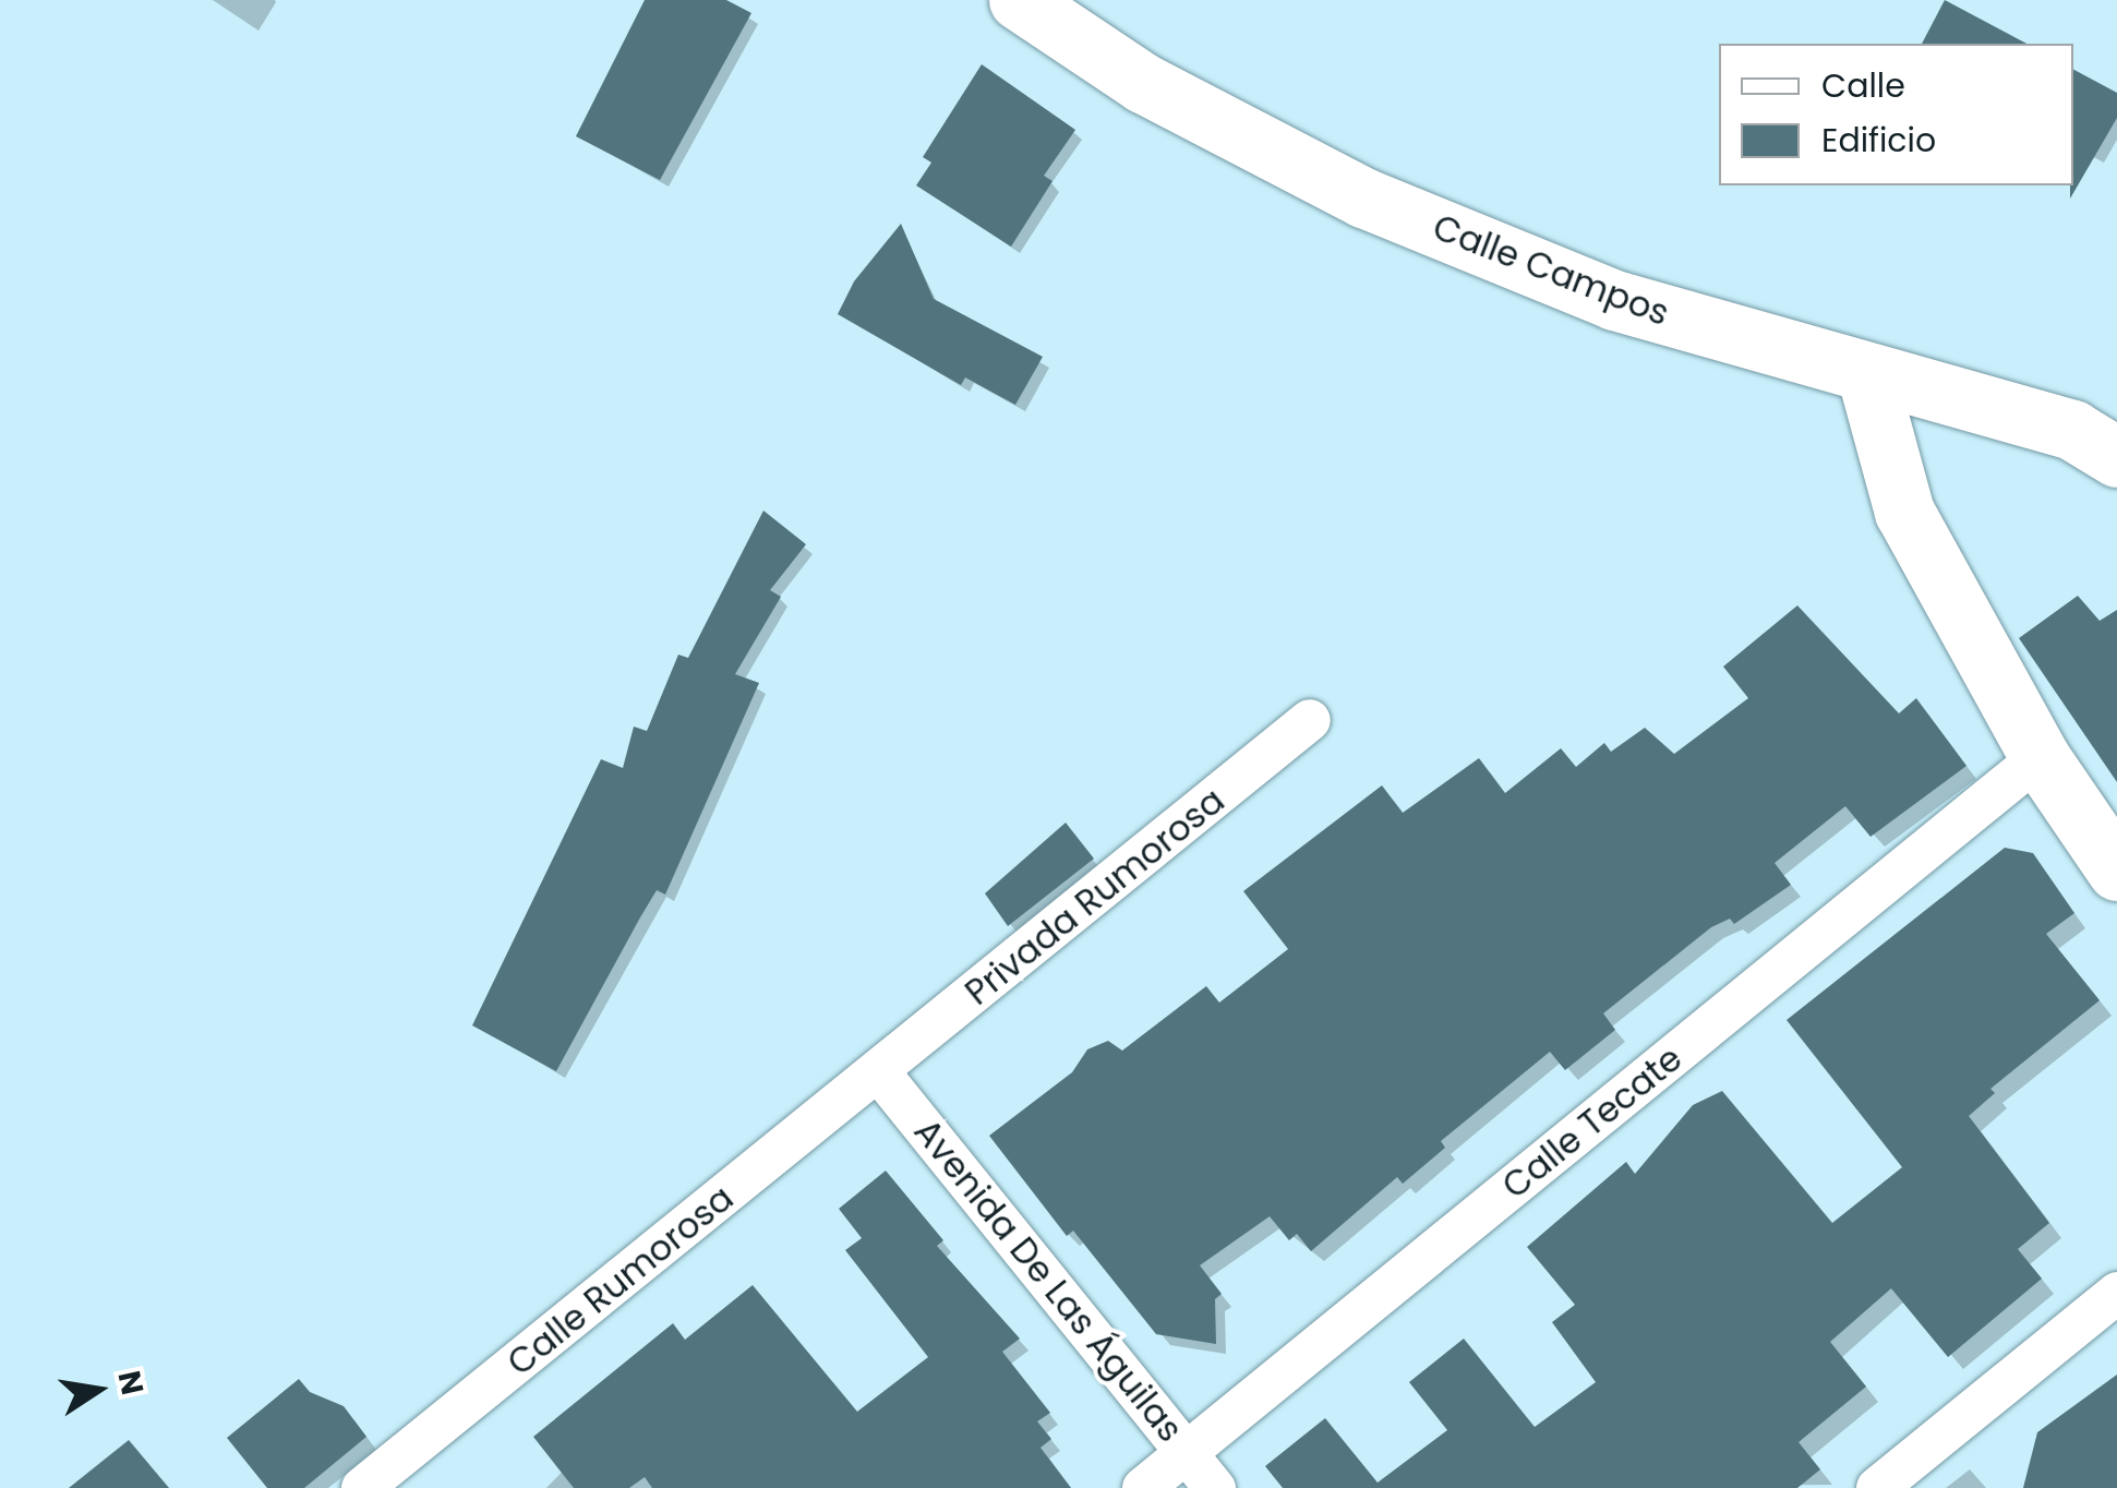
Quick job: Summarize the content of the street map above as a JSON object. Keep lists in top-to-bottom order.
{
  "streets": {
    "street": [
      "Calle Campos",
      "Privada Rumorosa",
      "Calle Tecate",
      "Calle Rumorosa",
      "Avenida De Las Águilas"
    ]
  },
  "crossings": [
    ["Privada Rumorosa", "Calle Rumorosa"],
    ["Privada Rumorosa", "Avenida De Las Águilas"],
    ["Calle Tecate", "Avenida De Las Águilas"],
    ["Calle Rumorosa", "Avenida De Las Águilas"]
  ],
  "legend": ["Calle", "Edificio"],
  "north": "right"
}
